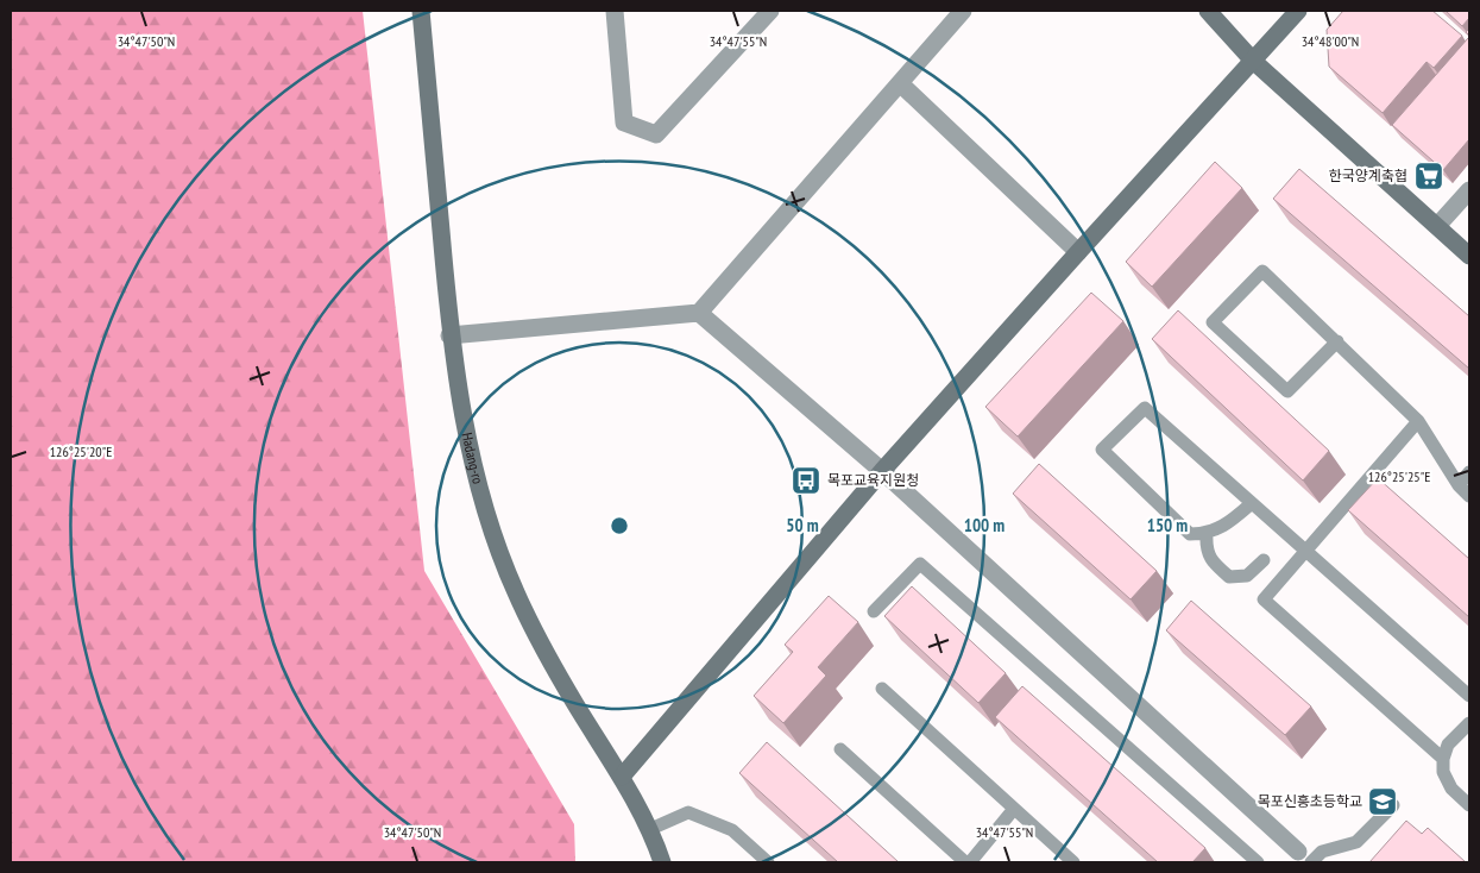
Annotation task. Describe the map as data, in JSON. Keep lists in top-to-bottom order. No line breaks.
{"streets":{"street":["Hadang-ro"]},"places":{"supermarket":["한국양계축협"],"bus stop":["목포교육지원청"],"school or university":["목포신흥초등학교"]},"coordinates":["34°47'50\"N","34°47'55\"N","34°48'00\"N","126°25'20\"E","126°25'25\"E"],"rings":["50 m","100 m","150 m"]}
